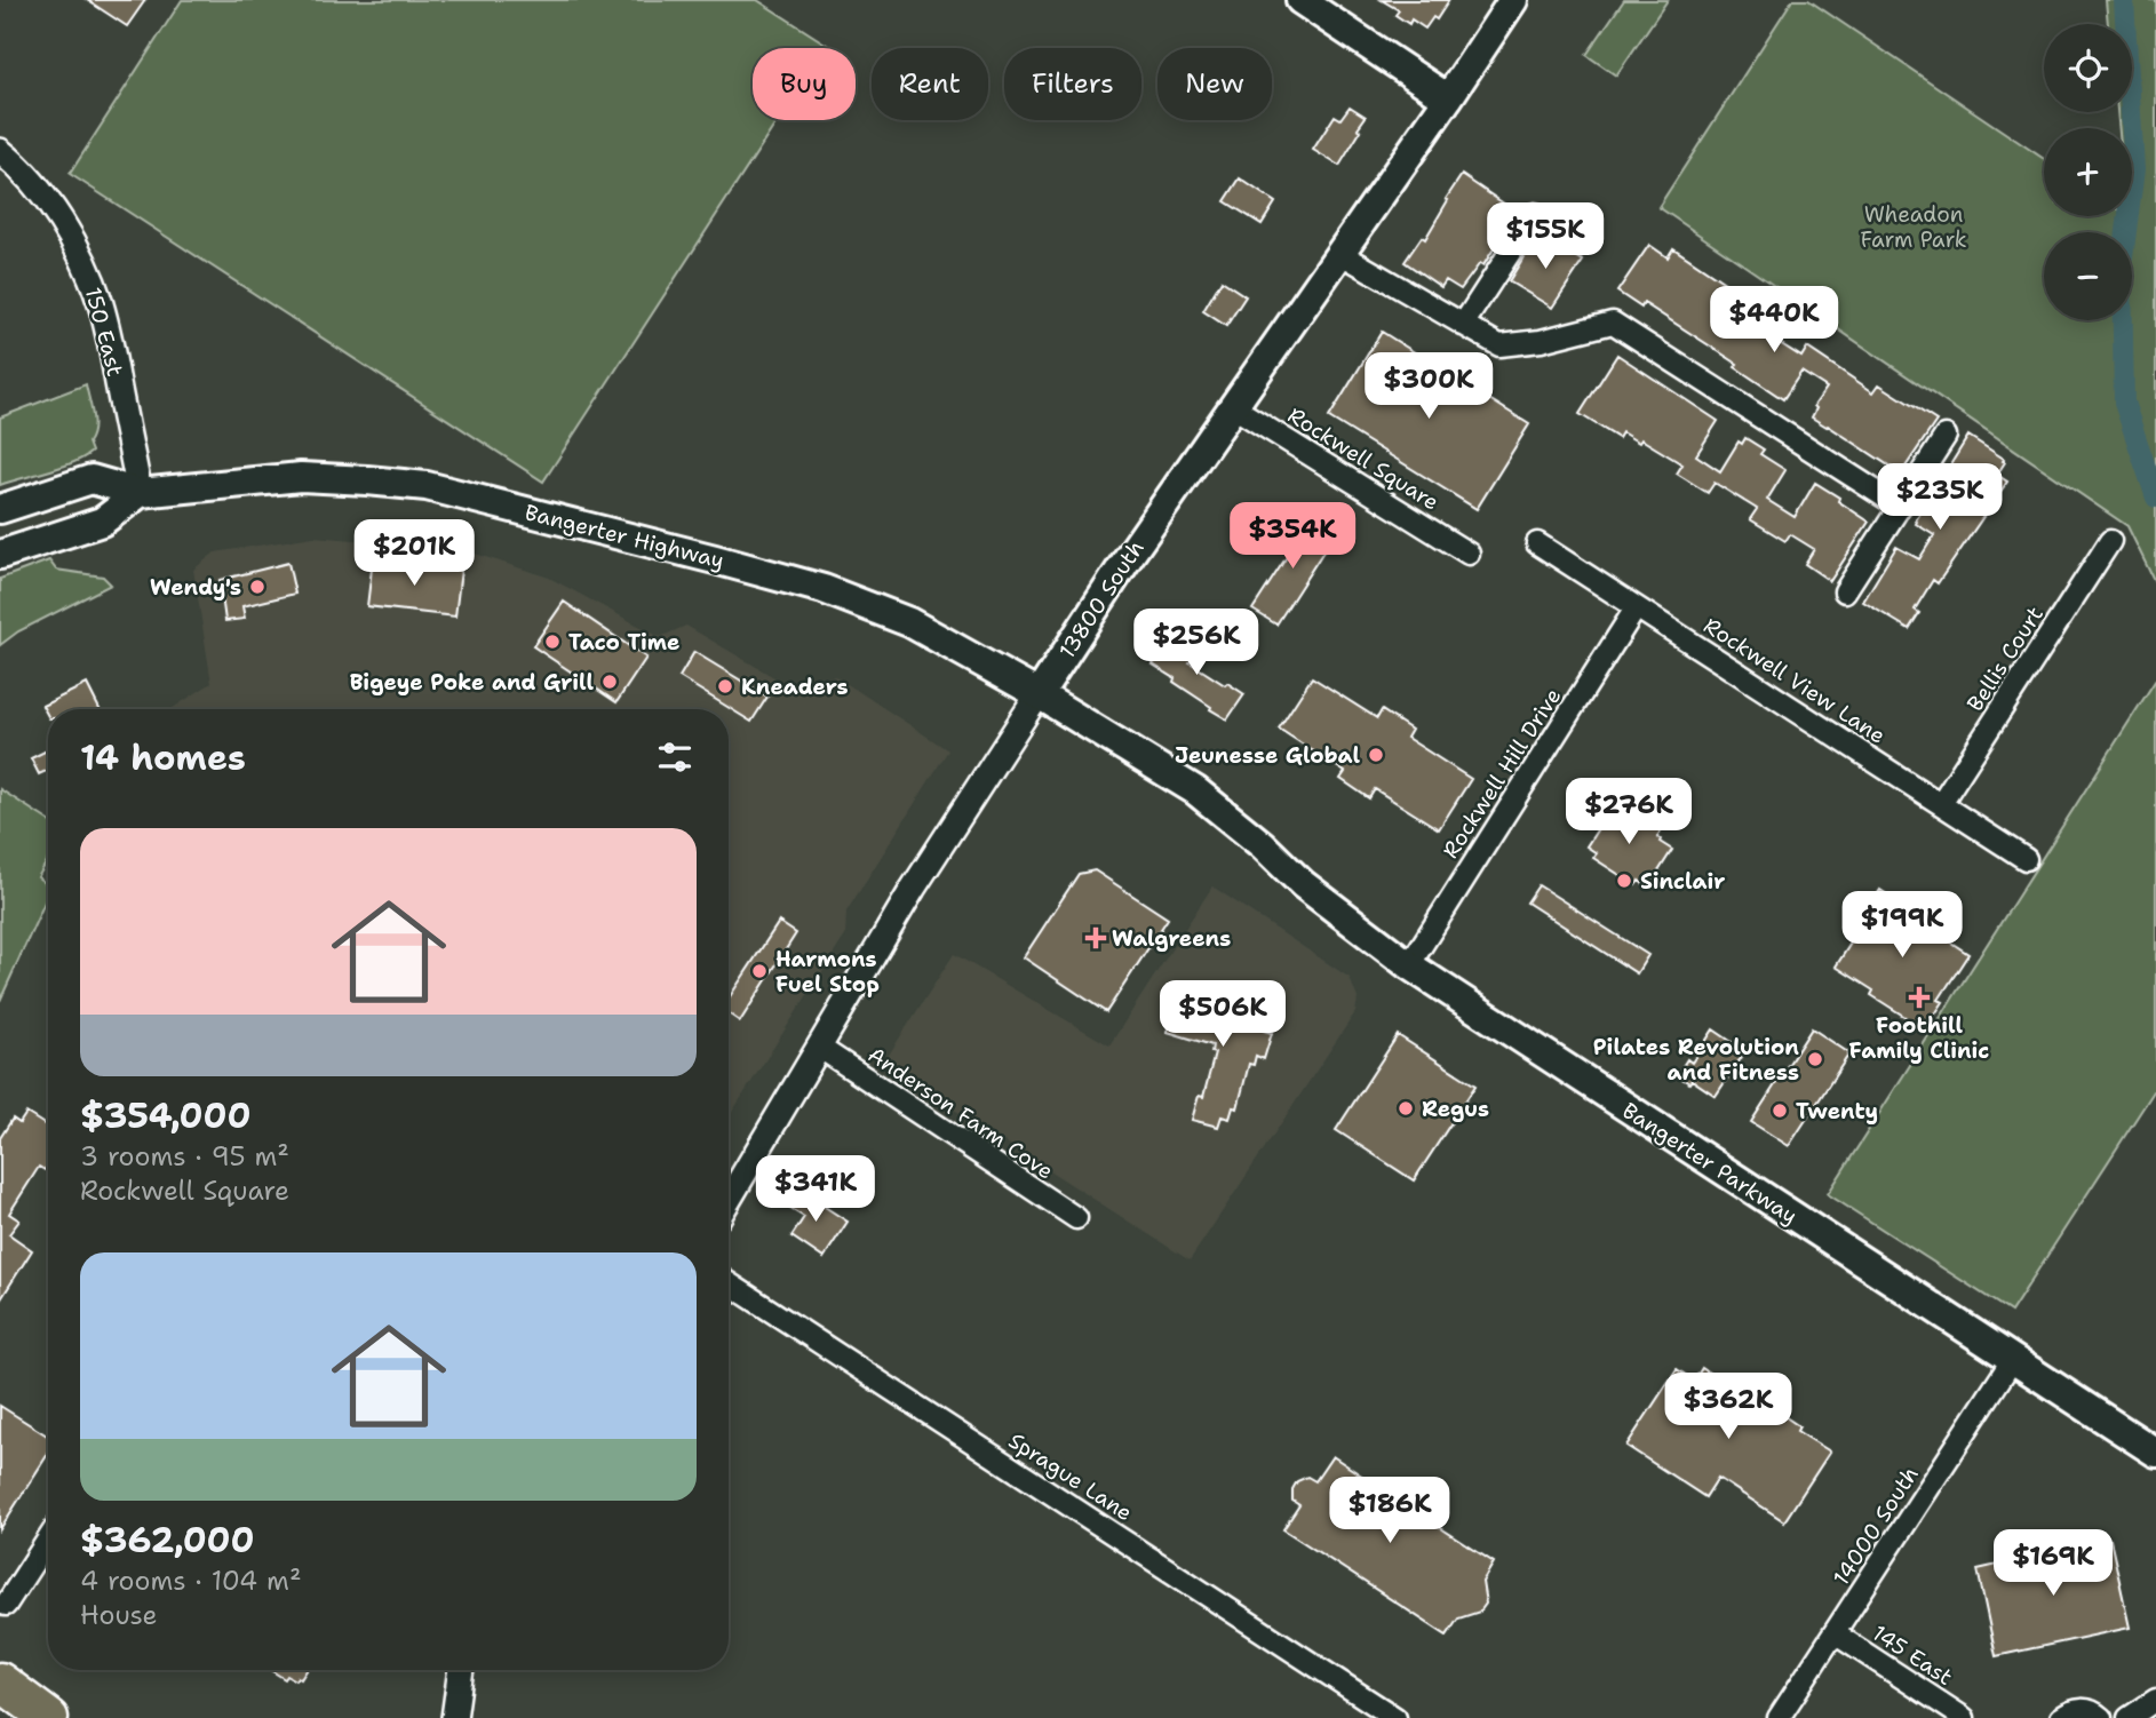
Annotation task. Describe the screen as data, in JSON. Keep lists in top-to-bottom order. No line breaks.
{"streets":{"main road":["Bangerter Highway","13800 South","Bangerter Parkway"],"street":["150 East","Rockwell Square","Bellis Court","Rockwell View Lane","Rockwell Hill Drive","Anderson Farm Cove","Sprague Lane","14000 South","145 East"]},"crossings":[["150 East","Bangerter Highway"],["Rockwell Square","13800 South"],["Bangerter Highway","13800 South"],["Bangerter Highway","Bangerter Parkway"],["13800 South","Anderson Farm Cove"],["13800 South","Bangerter Parkway"],["Bellis Court","Rockwell View Lane"],["Rockwell View Lane","Rockwell Hill Drive"],["Rockwell Hill Drive","Bangerter Parkway"],["Bangerter Parkway","14000 South"],["14000 South","145 East"]],"parks":["Wheadon Farm Park"],"places":{"other":["Wendy's","Taco Time","Bigeye Poke and Grill","Kneaders","Jeunesse Global","Sinclair","Harmons Fuel Stop","Pilates Revolution and Fitness","Regus","Twenty"],"health":["Walgreens","Foothill Family Clinic"]},"page":{"map_buttons":["+","−"],"chip":["Buy","Rent","Filters","New"],"price":["$155K","$440K","$300K","$235K","$354K","$201K","$256K","$276K","$199K","$506K","$341K","$362K","$186K","$169K"],"heading":"14 homes","list":[{"name":"$354,000","note":"3 rooms · 95 m² · Rockwell Square"},{"name":"$362,000","note":"4 rooms · 104 m² · House"}]}}
